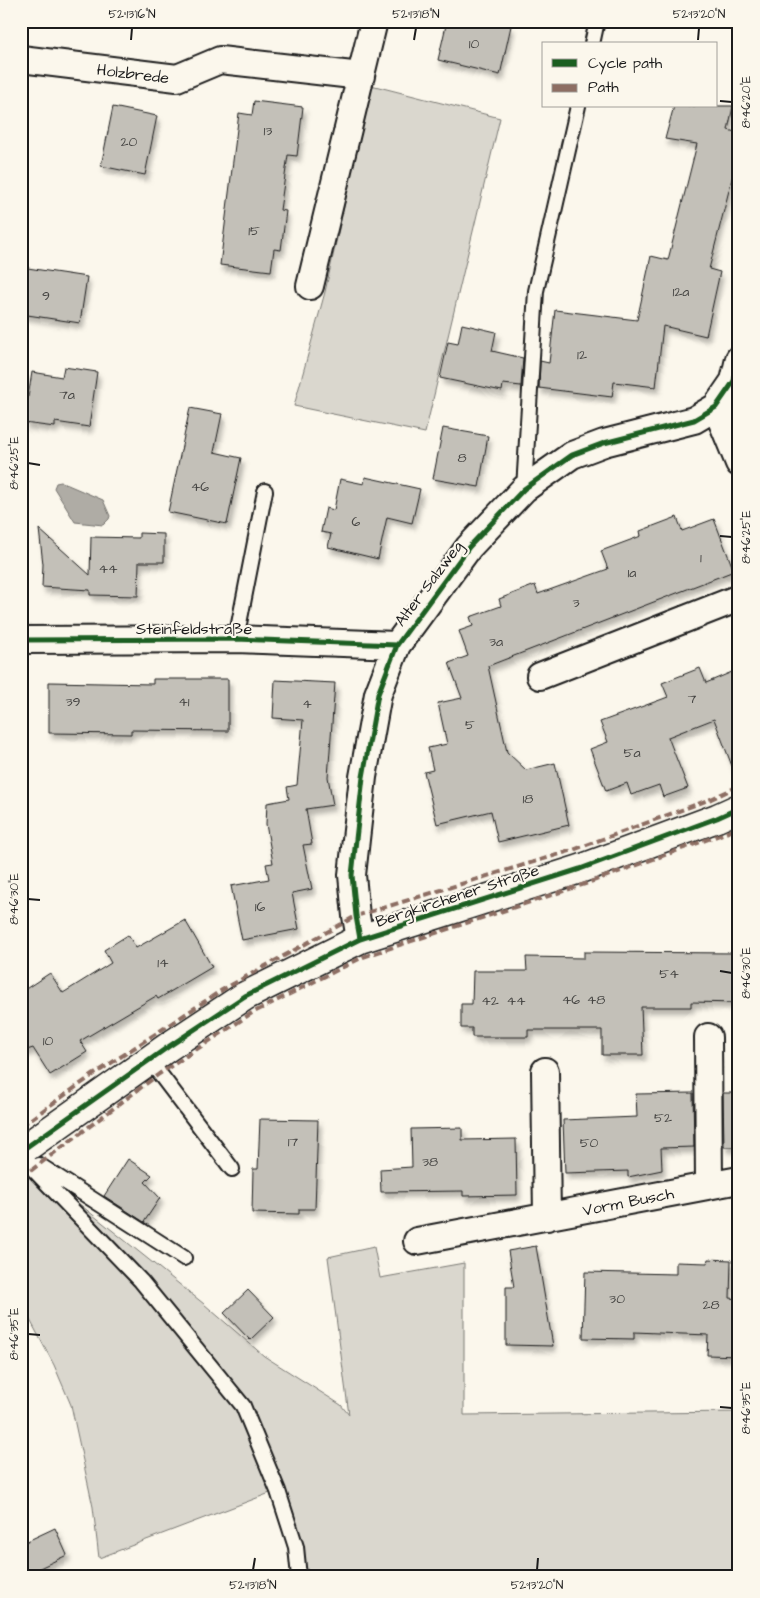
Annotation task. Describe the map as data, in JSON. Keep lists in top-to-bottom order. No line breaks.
{"streets":{"street":["Holzbrede","Alter Salzweg","Steinfeldstraße","Bergkirchener Straße","Vorm Busch"]},"crossings":[["Alter Salzweg","Steinfeldstraße"],["Alter Salzweg","Bergkirchener Straße"]],"house_numbers":["10","13","20","15","12a","9","12","7a","8","46","6","1","44","1a","3","3a","7","39","41","4","5","5a","18","16","14","54","46","48","42","44","10","52","17","50","38","30","28"],"legend":["Cycle path","Path"],"coordinates":["52°13'16\"N","52°13'18\"N","52°13'20\"N","8°46'20\"E","8°46'25\"E","8°46'30\"E","8°46'35\"E"]}
